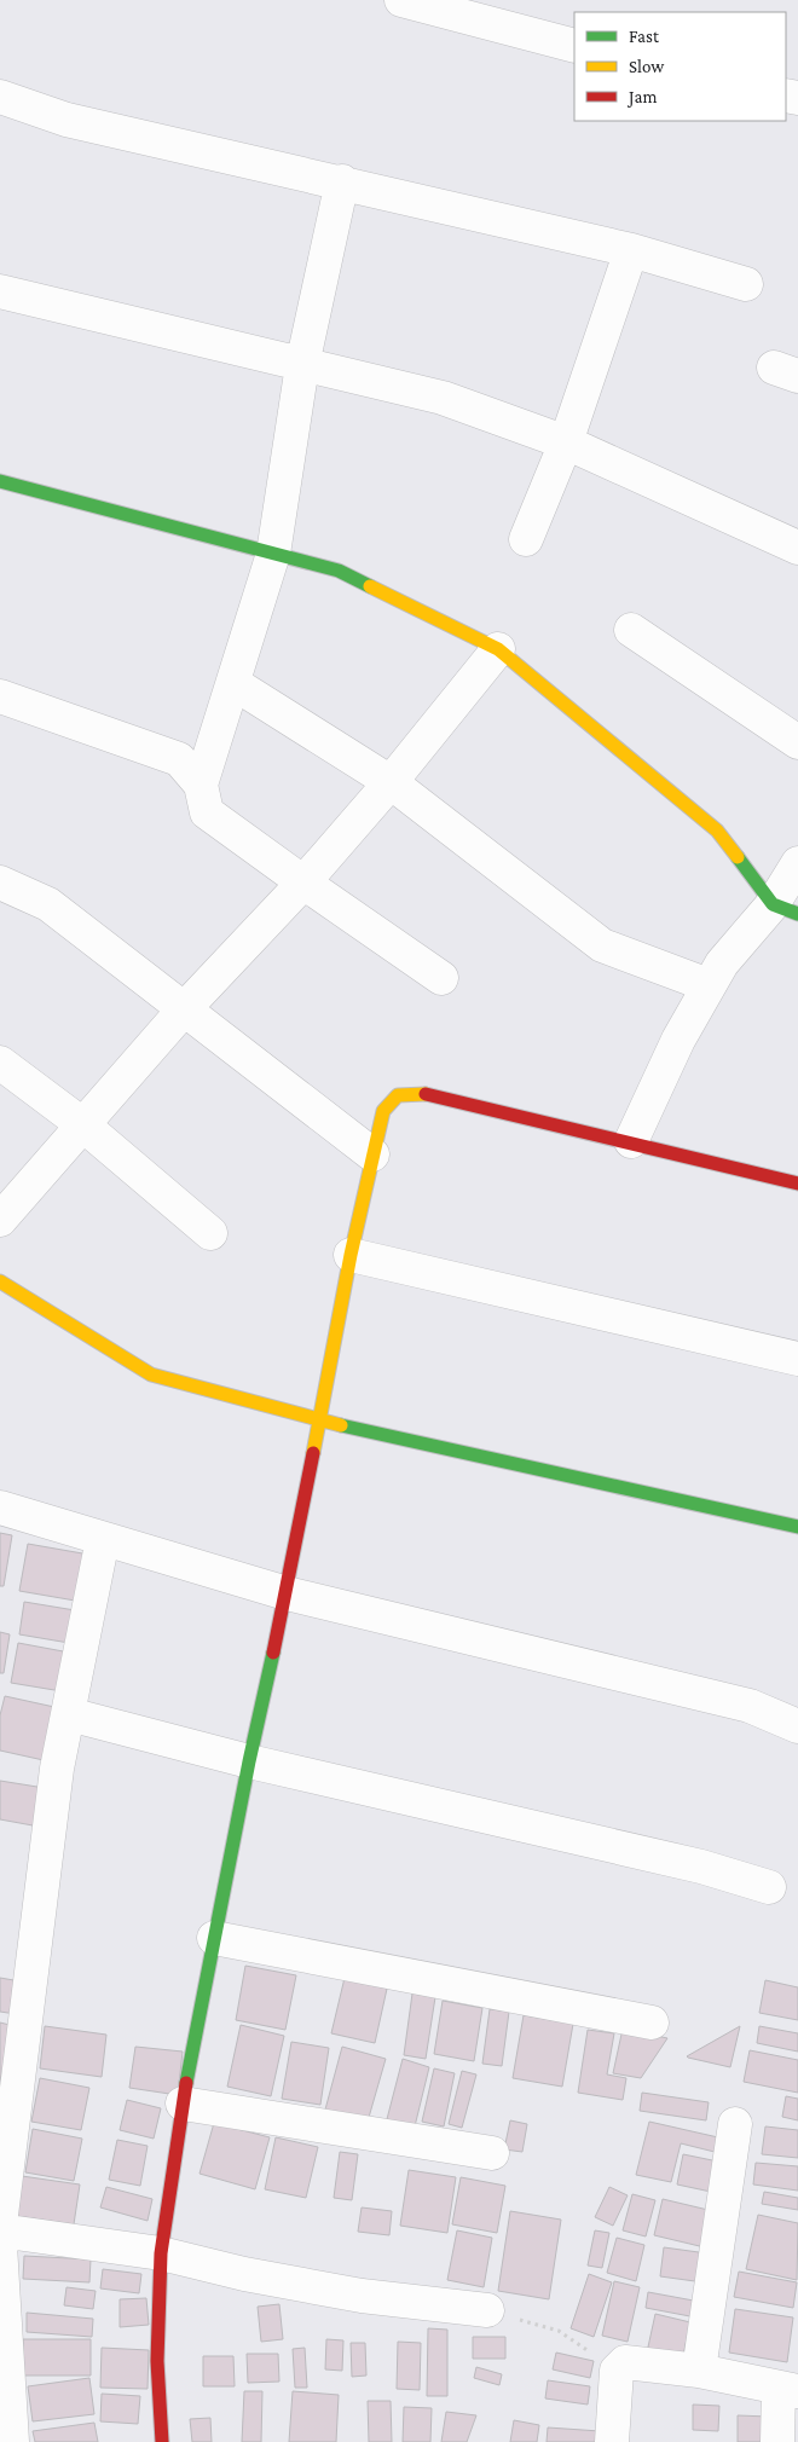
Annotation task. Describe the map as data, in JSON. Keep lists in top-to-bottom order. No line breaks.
{"legend":["Fast","Slow","Jam"]}
